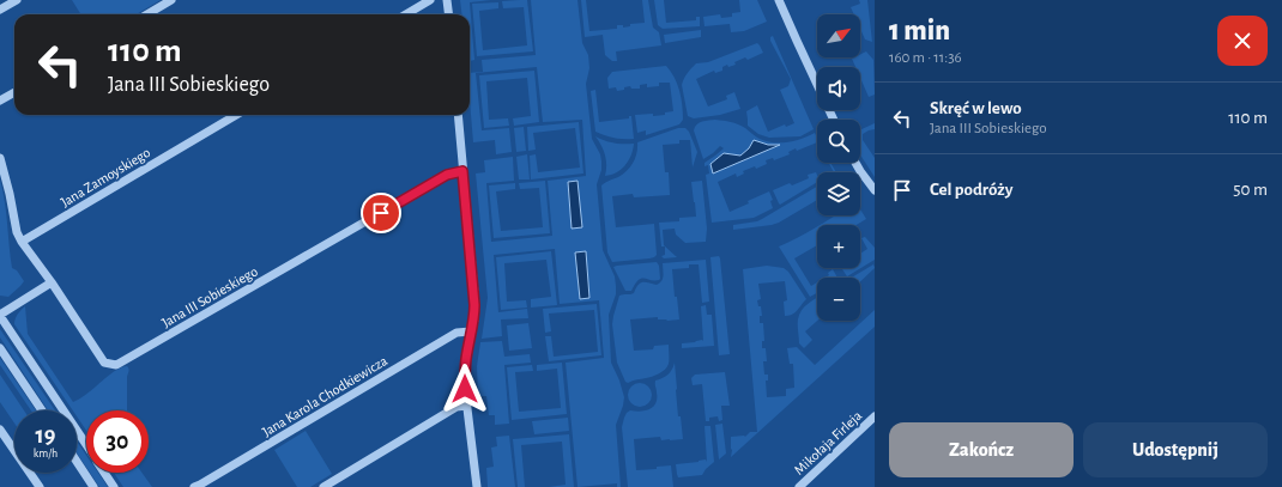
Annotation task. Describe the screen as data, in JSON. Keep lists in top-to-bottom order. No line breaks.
{"streets":{"street":["Jana Zamoyskiego","Jana III Sobieskiego","Jana Karola Chodkiewicza","Mikołaja Firleja"]},"north":"top right","page":{"heading":["1 min","160 m · 11:36"],"map_buttons":["+","−"],"turn":["110 m","Jana III Sobieskiego"],"list":[{"name":"Skręć w lewo","note":"Jana III Sobieskiego","value":"110 m"},{"name":"Cel podróży","value":"50 m"}],"speed":"19 km/h","limit":"30","buttons":["Zakończ","Udostępnij"]}}
